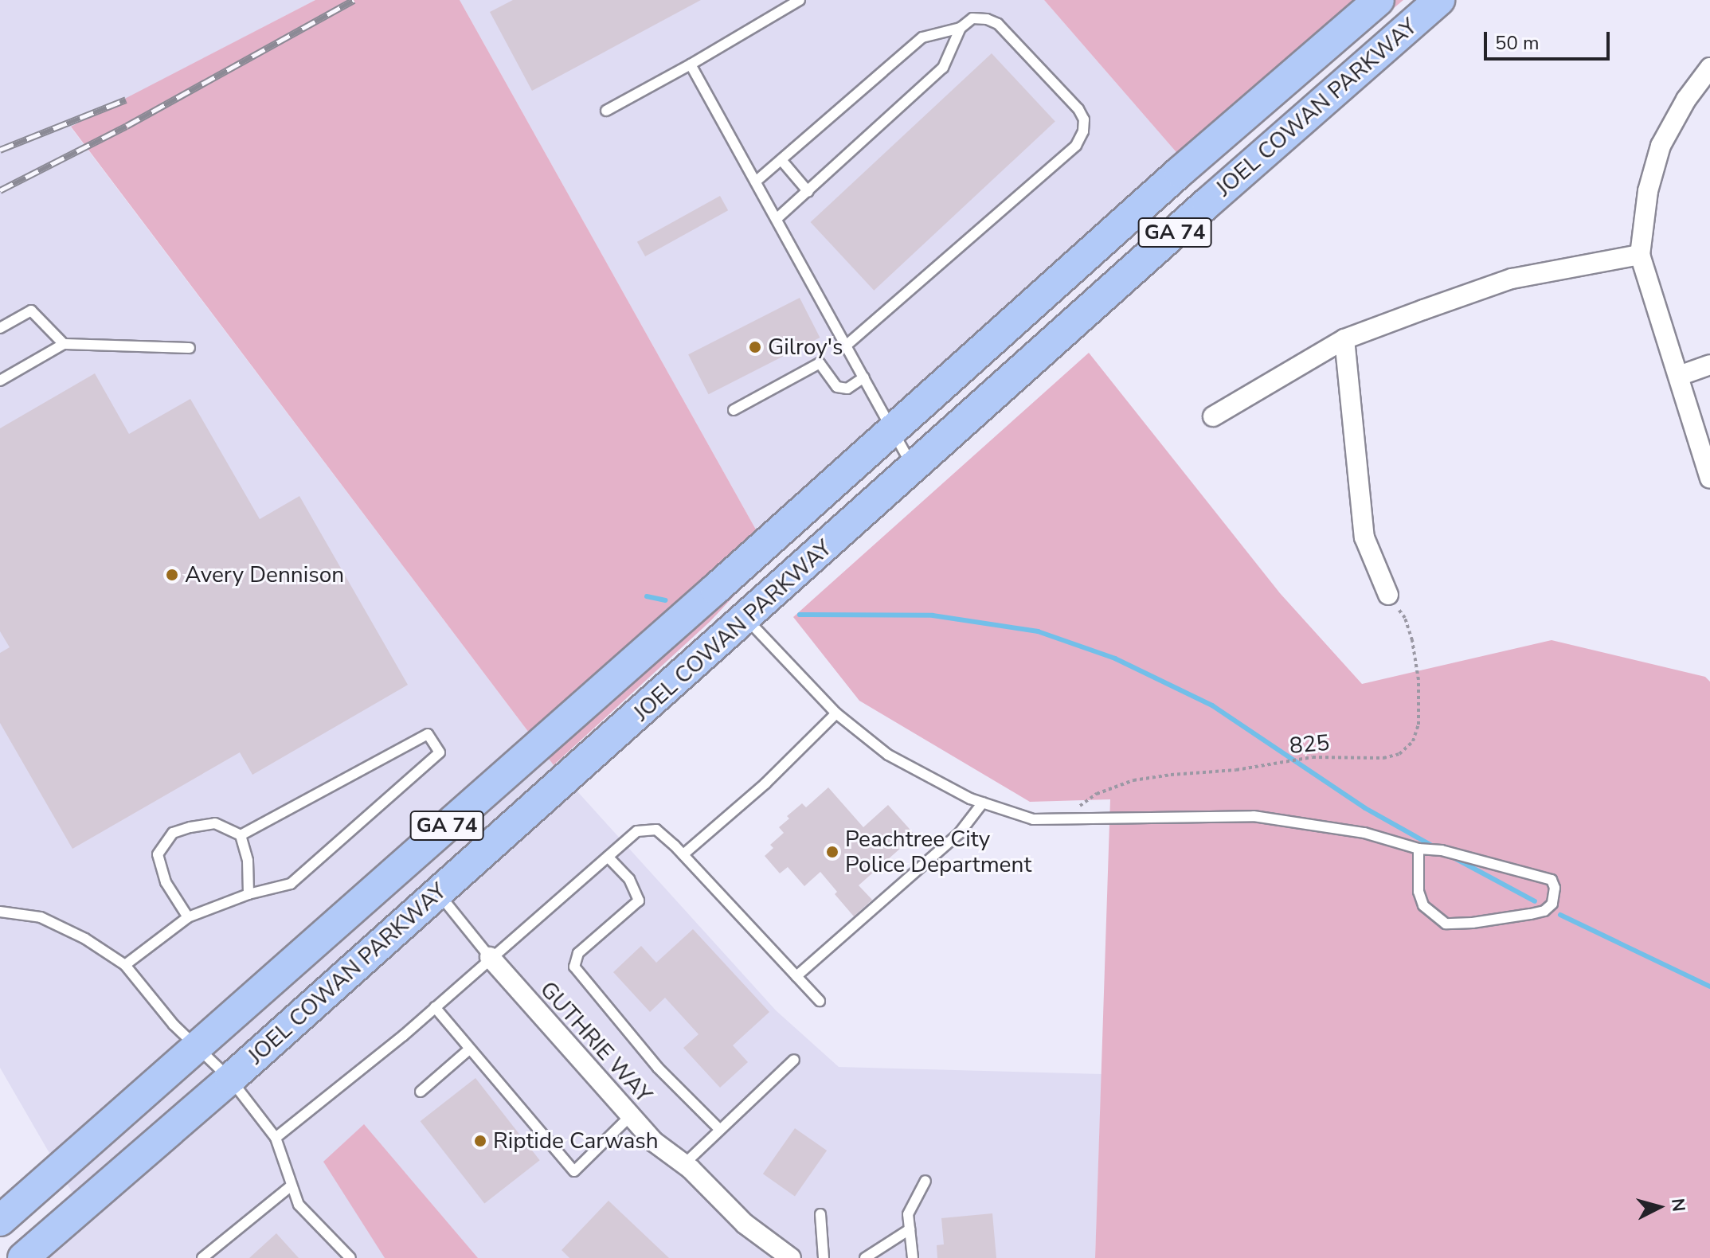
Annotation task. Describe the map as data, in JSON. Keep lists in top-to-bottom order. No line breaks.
{"streets":{"main road":["JOEL COWAN PARKWAY","GA 74"],"street":["GUTHRIE WAY"],"path":["825"]},"crossings":[["JOEL COWAN PARKWAY","GUTHRIE WAY"]],"places":["Gilroy's","Avery Dennison","Peachtree City Police Department","Riptide Carwash"],"scale_bar":"50 m","north":"right"}
